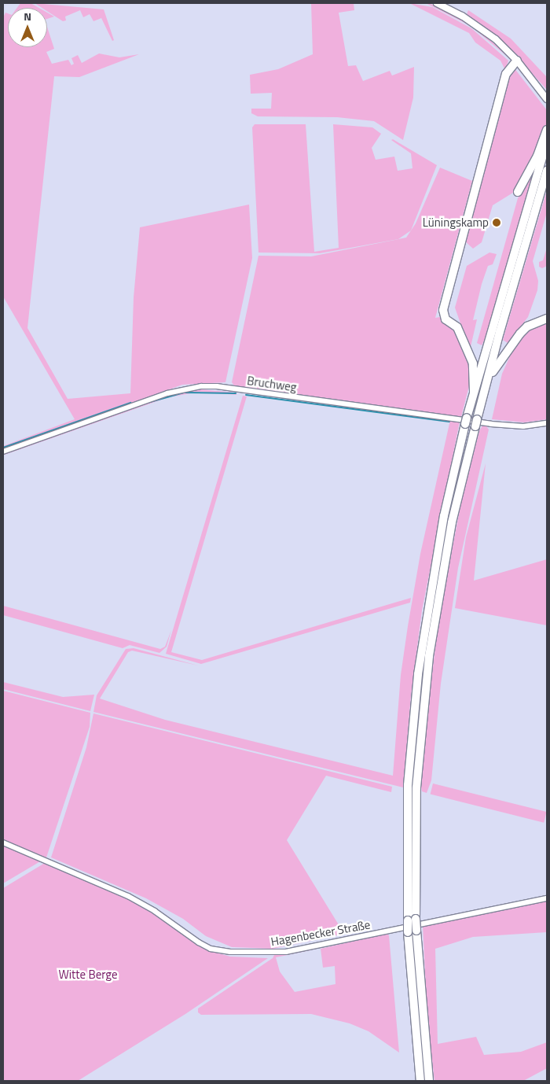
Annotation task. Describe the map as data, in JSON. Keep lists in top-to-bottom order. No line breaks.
{"streets":{"street":["Bruchweg","Hagenbecker Straße"]},"parks":["Witte Berge"],"places":["Lüningskamp"],"north":"top"}
